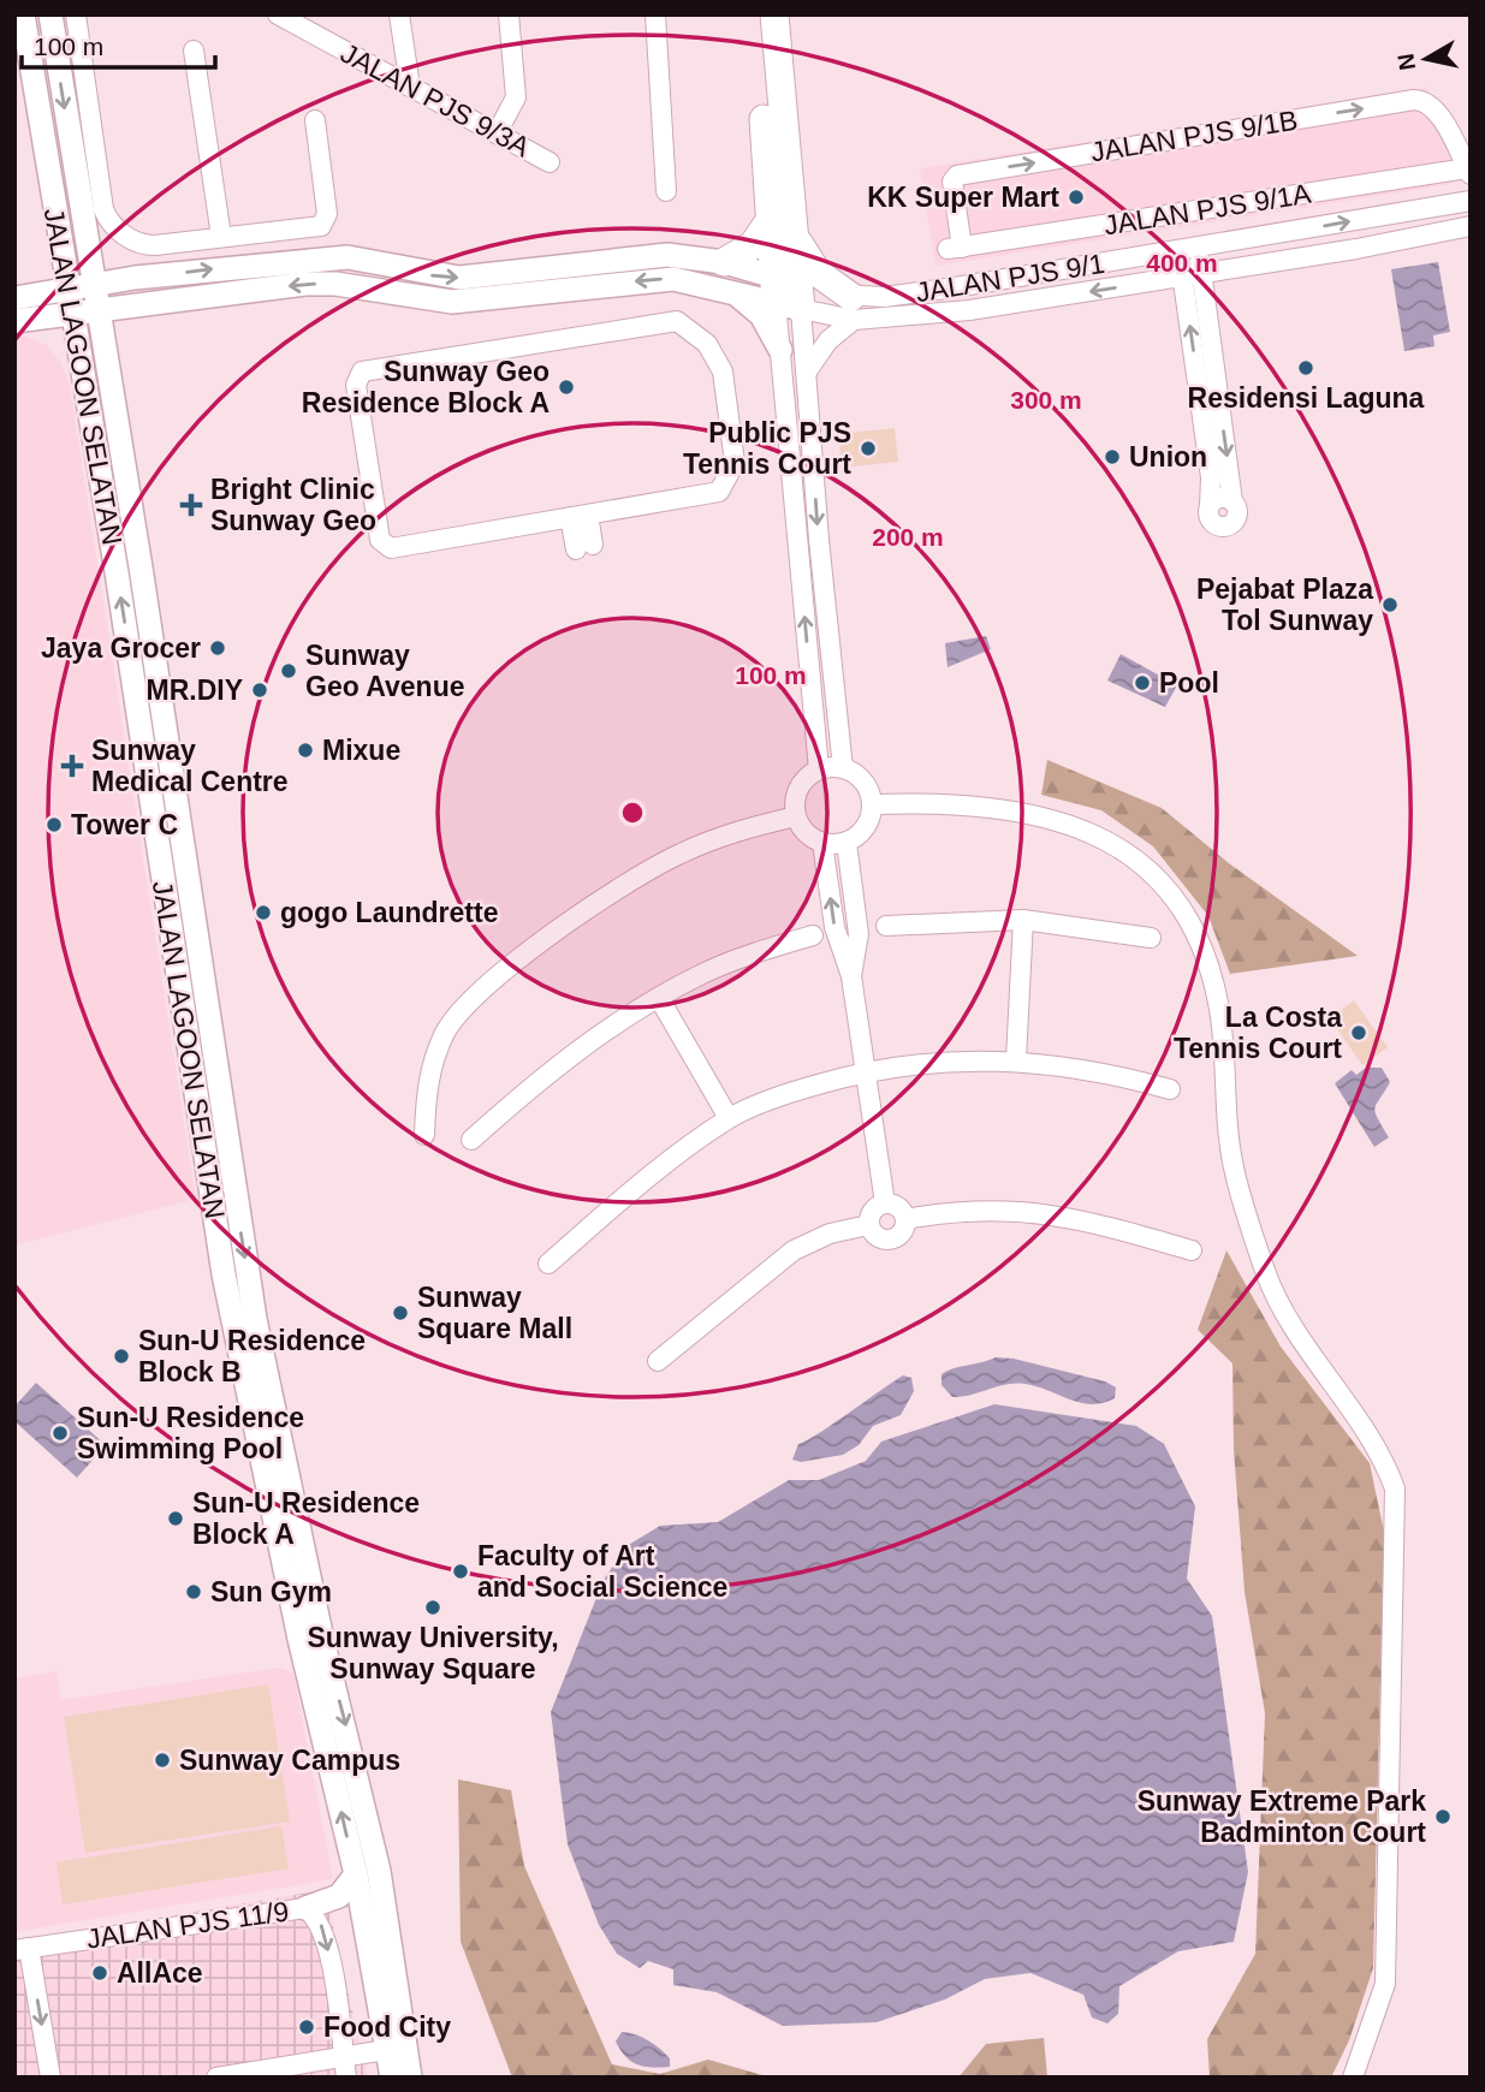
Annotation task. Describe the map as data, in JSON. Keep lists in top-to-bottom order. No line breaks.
{"streets":{"main road":["JALAN LAGOON SELATAN"],"street":["JALAN PJS 9/3A","JALAN PJS 9/1B","JALAN PJS 9/1A","JALAN PJS 9/1","JALAN PJS 11/9"]},"crossings":[["JALAN PJS 9/1B","JALAN PJS 9/1A"]],"one_way":["JALAN PJS 9/1B"],"places":{"other":["KK Super Mart","Residensi Laguna","Sunway Geo Residence Block A","Public PJS Tennis Court","Union","Pejabat Plaza Tol Sunway","Jaya Grocer","Sunway Geo Avenue","Pool","MR.DIY","Mixue","Tower C","gogo Laundrette","La Costa Tennis Court","Sunway Square Mall","Sun-U Residence Block B","Sun-U Residence Swimming Pool","Sun-U Residence Block A","Faculty of Art and Social Science","Sun Gym","Sunway University, Sunway Square","Sunway Campus","Sunway Extreme Park Badminton Court","AllAce","Food City"],"health":["Bright Clinic Sunway Geo","Sunway Medical Centre"]},"scale_bar":"100 m","north":"left","rings":["400 m","300 m","200 m","100 m"]}
